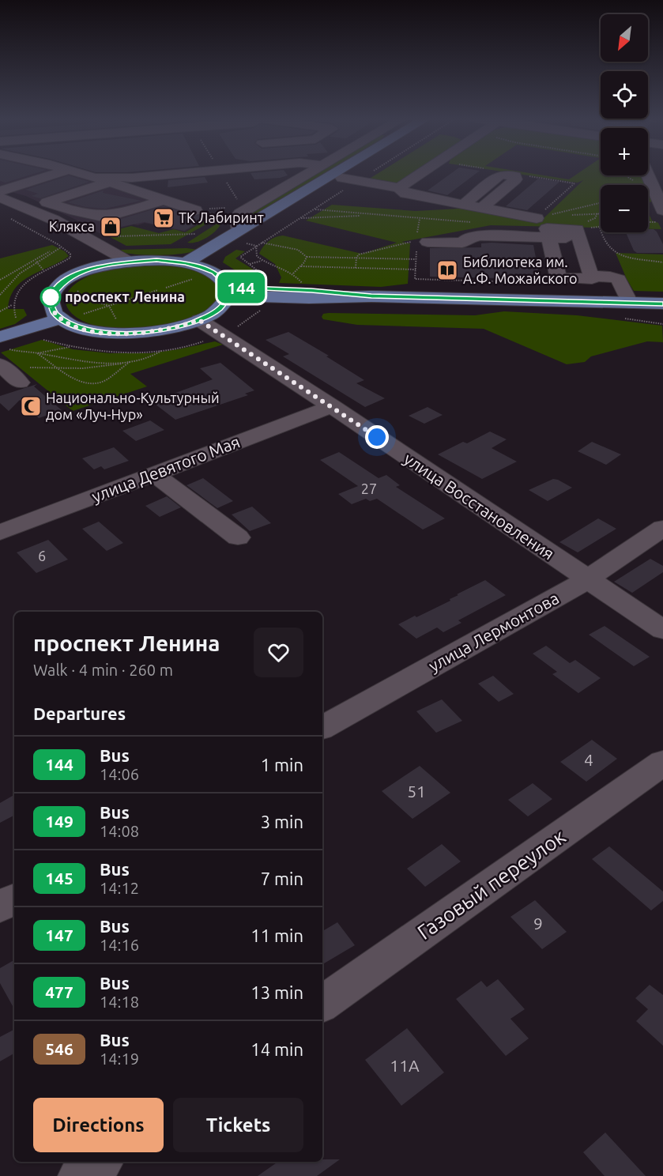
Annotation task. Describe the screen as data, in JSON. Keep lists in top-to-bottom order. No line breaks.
{"streets":{"street":["улица Девятого Мая","улица Восстановления","улица Лермонтова","Газовый переулок"]},"crossings":[["улица Девятого Мая","улица Восстановления"],["улица Восстановления","улица Лермонтова"]],"places":{"supermarket":["ТК Лабиринт"],"shop":["Клякса"],"library":["Библиотека им. А.Ф. Можайского"],"other":["проспект Ленина"],"mosque":["Национально-Культурный дом «Луч-Нур»"]},"lines":["bus line 144"],"house_numbers":["27","6","4","51","9","11А"],"north":"bottom left","page":{"on_map":"144","map_buttons":["+","−"],"heading":[["проспект Ленина","Walk · 4 min · 260 m"],"Departures"],"list":[{"mark":"144","name":"Bus","note":"14:06","value":"1 min"},{"mark":"149","name":"Bus","note":"14:08","value":"3 min"},{"mark":"145","name":"Bus","note":"14:12","value":"7 min"},{"mark":"147","name":"Bus","note":"14:16","value":"11 min"},{"mark":"477","name":"Bus","note":"14:18","value":"13 min"},{"mark":"546","name":"Bus","note":"14:19","value":"14 min"}],"buttons":["Directions","Tickets"]}}
